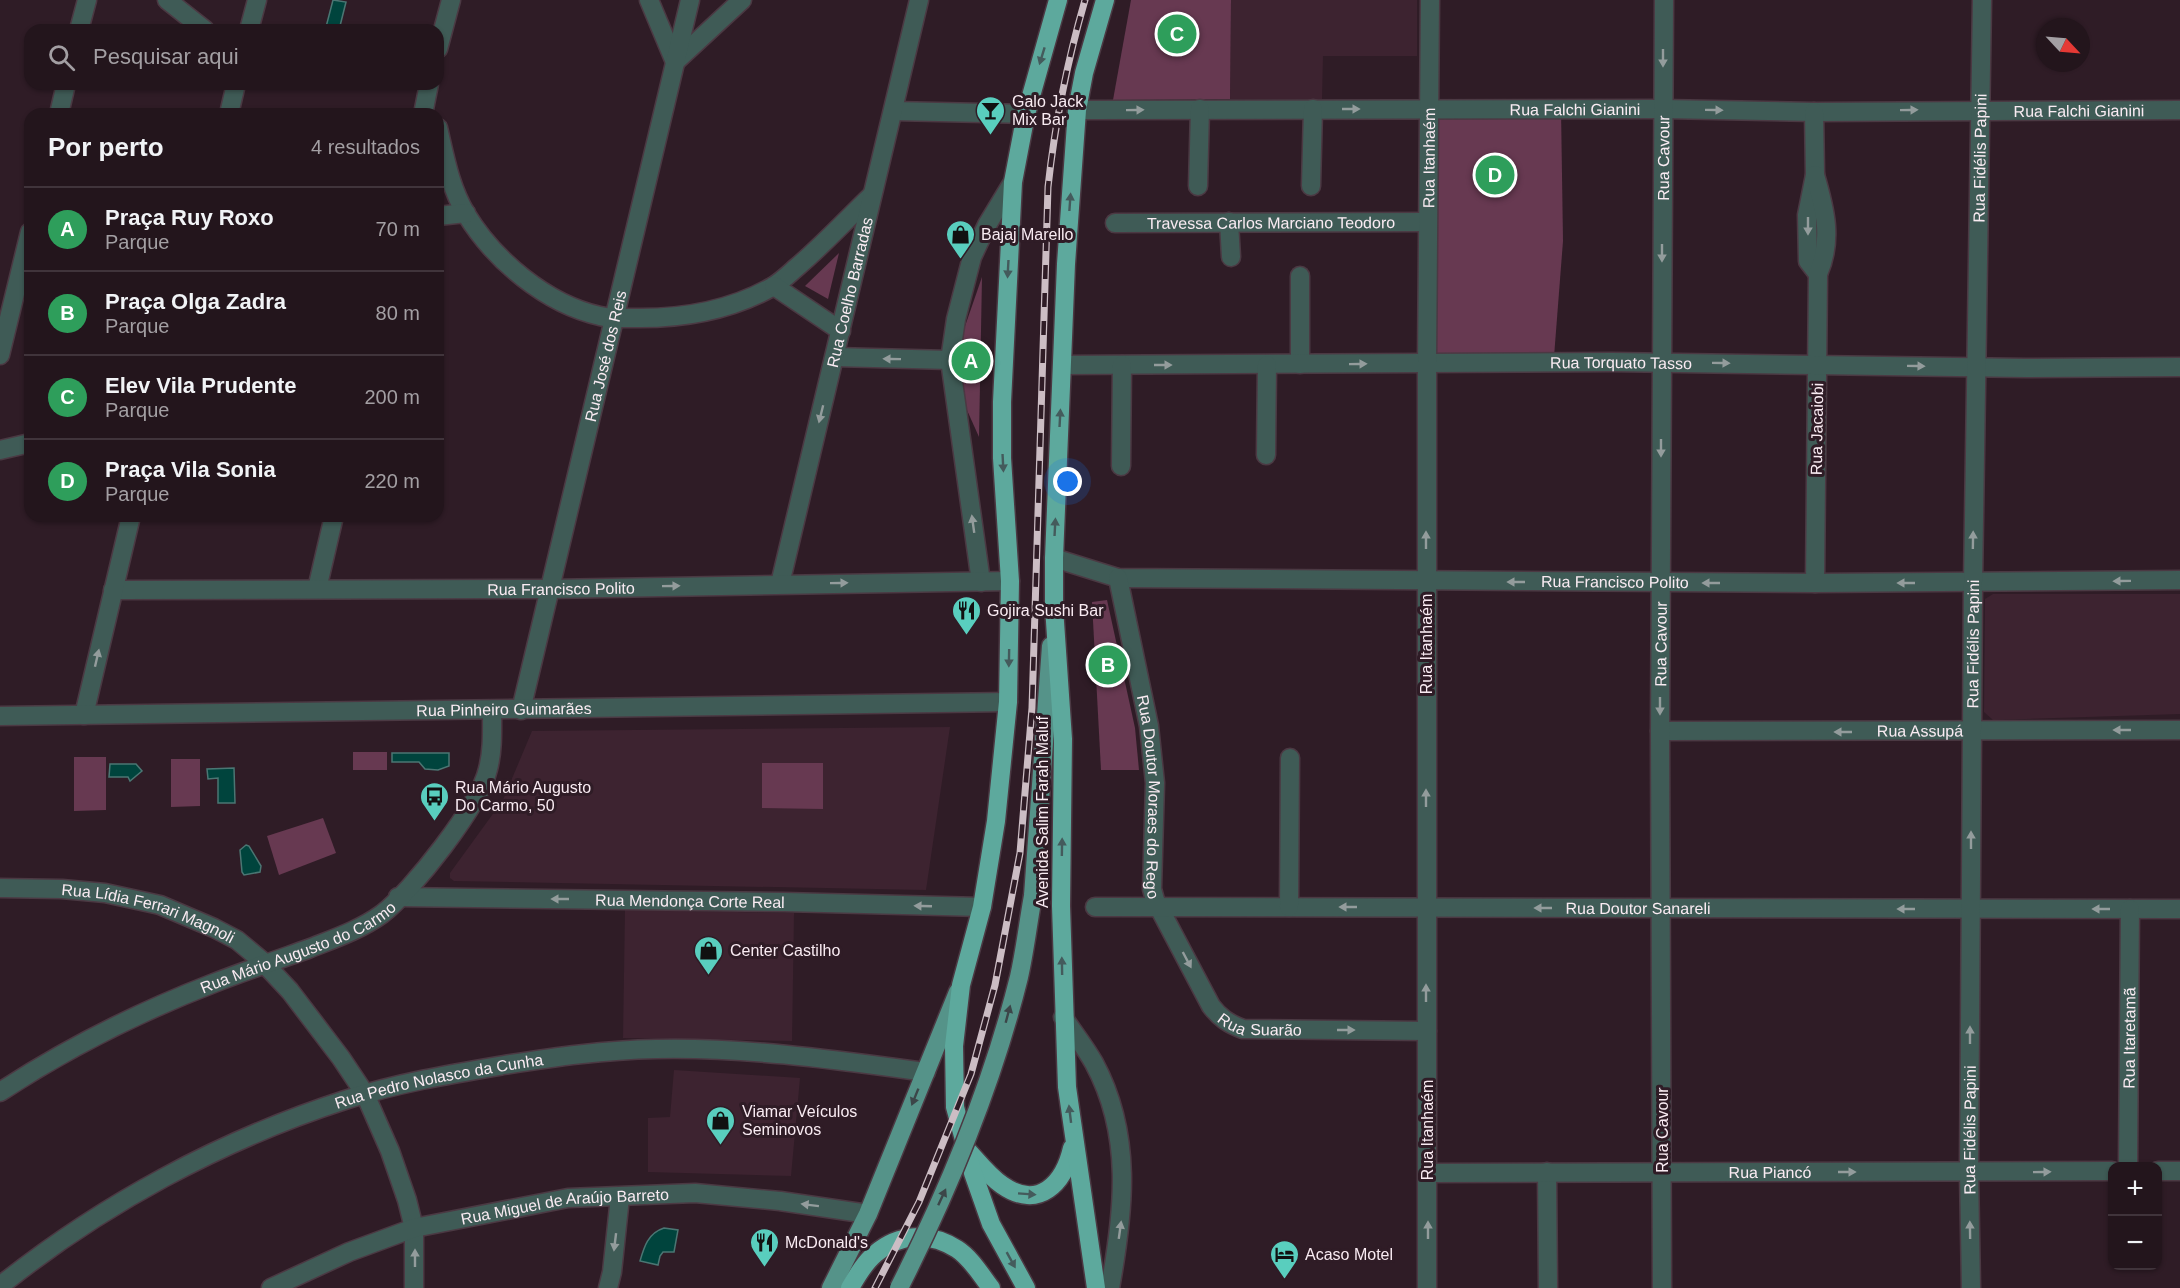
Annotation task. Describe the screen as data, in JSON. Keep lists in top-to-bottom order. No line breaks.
{"streets":{"highway":["Avenida Salim Farah Maluf"],"street":["Rua Falchi Gianini","Rua Itanhaém","Rua Cavour","Rua Fidélis Papini","Travessa Carlos Marciano Teodoro","Rua Coelho Barradas","Rua José dos Reis","Rua Torquato Tasso","Rua Jacaiobi","Rua Francisco Polito","Rua Pinheiro Guimarães","Rua Assupá","Rua Doutor Moraes do Rego","Rua Mendonça Corte Real","Rua Doutor Sanareli","Rua Lídia Ferrari Magnoli","Rua Mário Augusto do Carmo","Rua Suarão","Rua Itaretamã","Rua Pedro Nolasco da Cunha","Rua Piancó","Rua Miguel de Araújo Barreto"]},"crossings":[["Rua Falchi Gianini","Rua Itanhaém"],["Rua Falchi Gianini","Rua Cavour"],["Rua Falchi Gianini","Rua Fidélis Papini"],["Rua Falchi Gianini","Rua Jacaiobi"],["Rua Falchi Gianini","Avenida Salim Farah Maluf"],["Rua Itanhaém","Travessa Carlos Marciano Teodoro"],["Rua Itanhaém","Rua Torquato Tasso"],["Rua Itanhaém","Rua Francisco Polito"],["Rua Itanhaém","Rua Doutor Sanareli"],["Rua Itanhaém","Rua Suarão"],["Rua Itanhaém","Rua Piancó"],["Rua Cavour","Rua Torquato Tasso"],["Rua Cavour","Rua Francisco Polito"],["Rua Cavour","Rua Assupá"],["Rua Cavour","Rua Doutor Sanareli"],["Rua Cavour","Rua Piancó"],["Rua Fidélis Papini","Rua Torquato Tasso"],["Rua Fidélis Papini","Rua Francisco Polito"],["Rua Fidélis Papini","Rua Assupá"],["Rua Fidélis Papini","Rua Doutor Sanareli"],["Rua Fidélis Papini","Rua Piancó"],["Rua Coelho Barradas","Rua Francisco Polito"],["Rua José dos Reis","Rua Francisco Polito"],["Rua José dos Reis","Rua Pinheiro Guimarães"],["Rua Torquato Tasso","Rua Jacaiobi"],["Rua Torquato Tasso","Avenida Salim Farah Maluf"],["Rua Jacaiobi","Rua Francisco Polito"],["Rua Francisco Polito","Rua Doutor Moraes do Rego"],["Rua Francisco Polito","Avenida Salim Farah Maluf"],["Rua Pinheiro Guimarães","Rua Mário Augusto do Carmo"],["Rua Doutor Moraes do Rego","Rua Doutor Sanareli"],["Rua Doutor Moraes do Rego","Rua Suarão"],["Rua Mendonça Corte Real","Rua Mário Augusto do Carmo"],["Rua Doutor Sanareli","Rua Suarão"],["Rua Doutor Sanareli","Rua Itaretamã"],["Rua Lídia Ferrari Magnoli","Rua Mário Augusto do Carmo"],["Rua Lídia Ferrari Magnoli","Rua Pedro Nolasco da Cunha"],["Rua Lídia Ferrari Magnoli","Rua Miguel de Araújo Barreto"]],"one_way":["Rua Falchi Gianini","Rua Cavour","Rua Fidélis Papini","Rua Torquato Tasso","Rua Assupá","Rua Mendonça Corte Real","Rua Doutor Sanareli","Rua Suarão","Rua Piancó","Rua Miguel de Araújo Barreto"],"places":{"bar":["Galo Jack Mix Bar"],"shop":["Bajaj Marello","Center Castilho","Viamar Veículos Seminovos"],"restaurant":["Gojira Sushi Bar","McDonald's"],"bus stop":["Rua Mário Augusto Do Carmo, 50"],"hotel":["Acaso Motel"]},"north":"bottom right","page":{"pins":["C","D","A","B"],"search":"Pesquisar aqui","heading":["Por perto","4 resultados"],"list":[{"mark":"A","name":"Praça Ruy Roxo","note":"Parque","value":"70 m"},{"mark":"B","name":"Praça Olga Zadra","note":"Parque","value":"80 m"},{"mark":"C","name":"Elev Vila Prudente","note":"Parque","value":"200 m"},{"mark":"D","name":"Praça Vila Sonia","note":"Parque","value":"220 m"}],"map_buttons":["+","−"]}}
